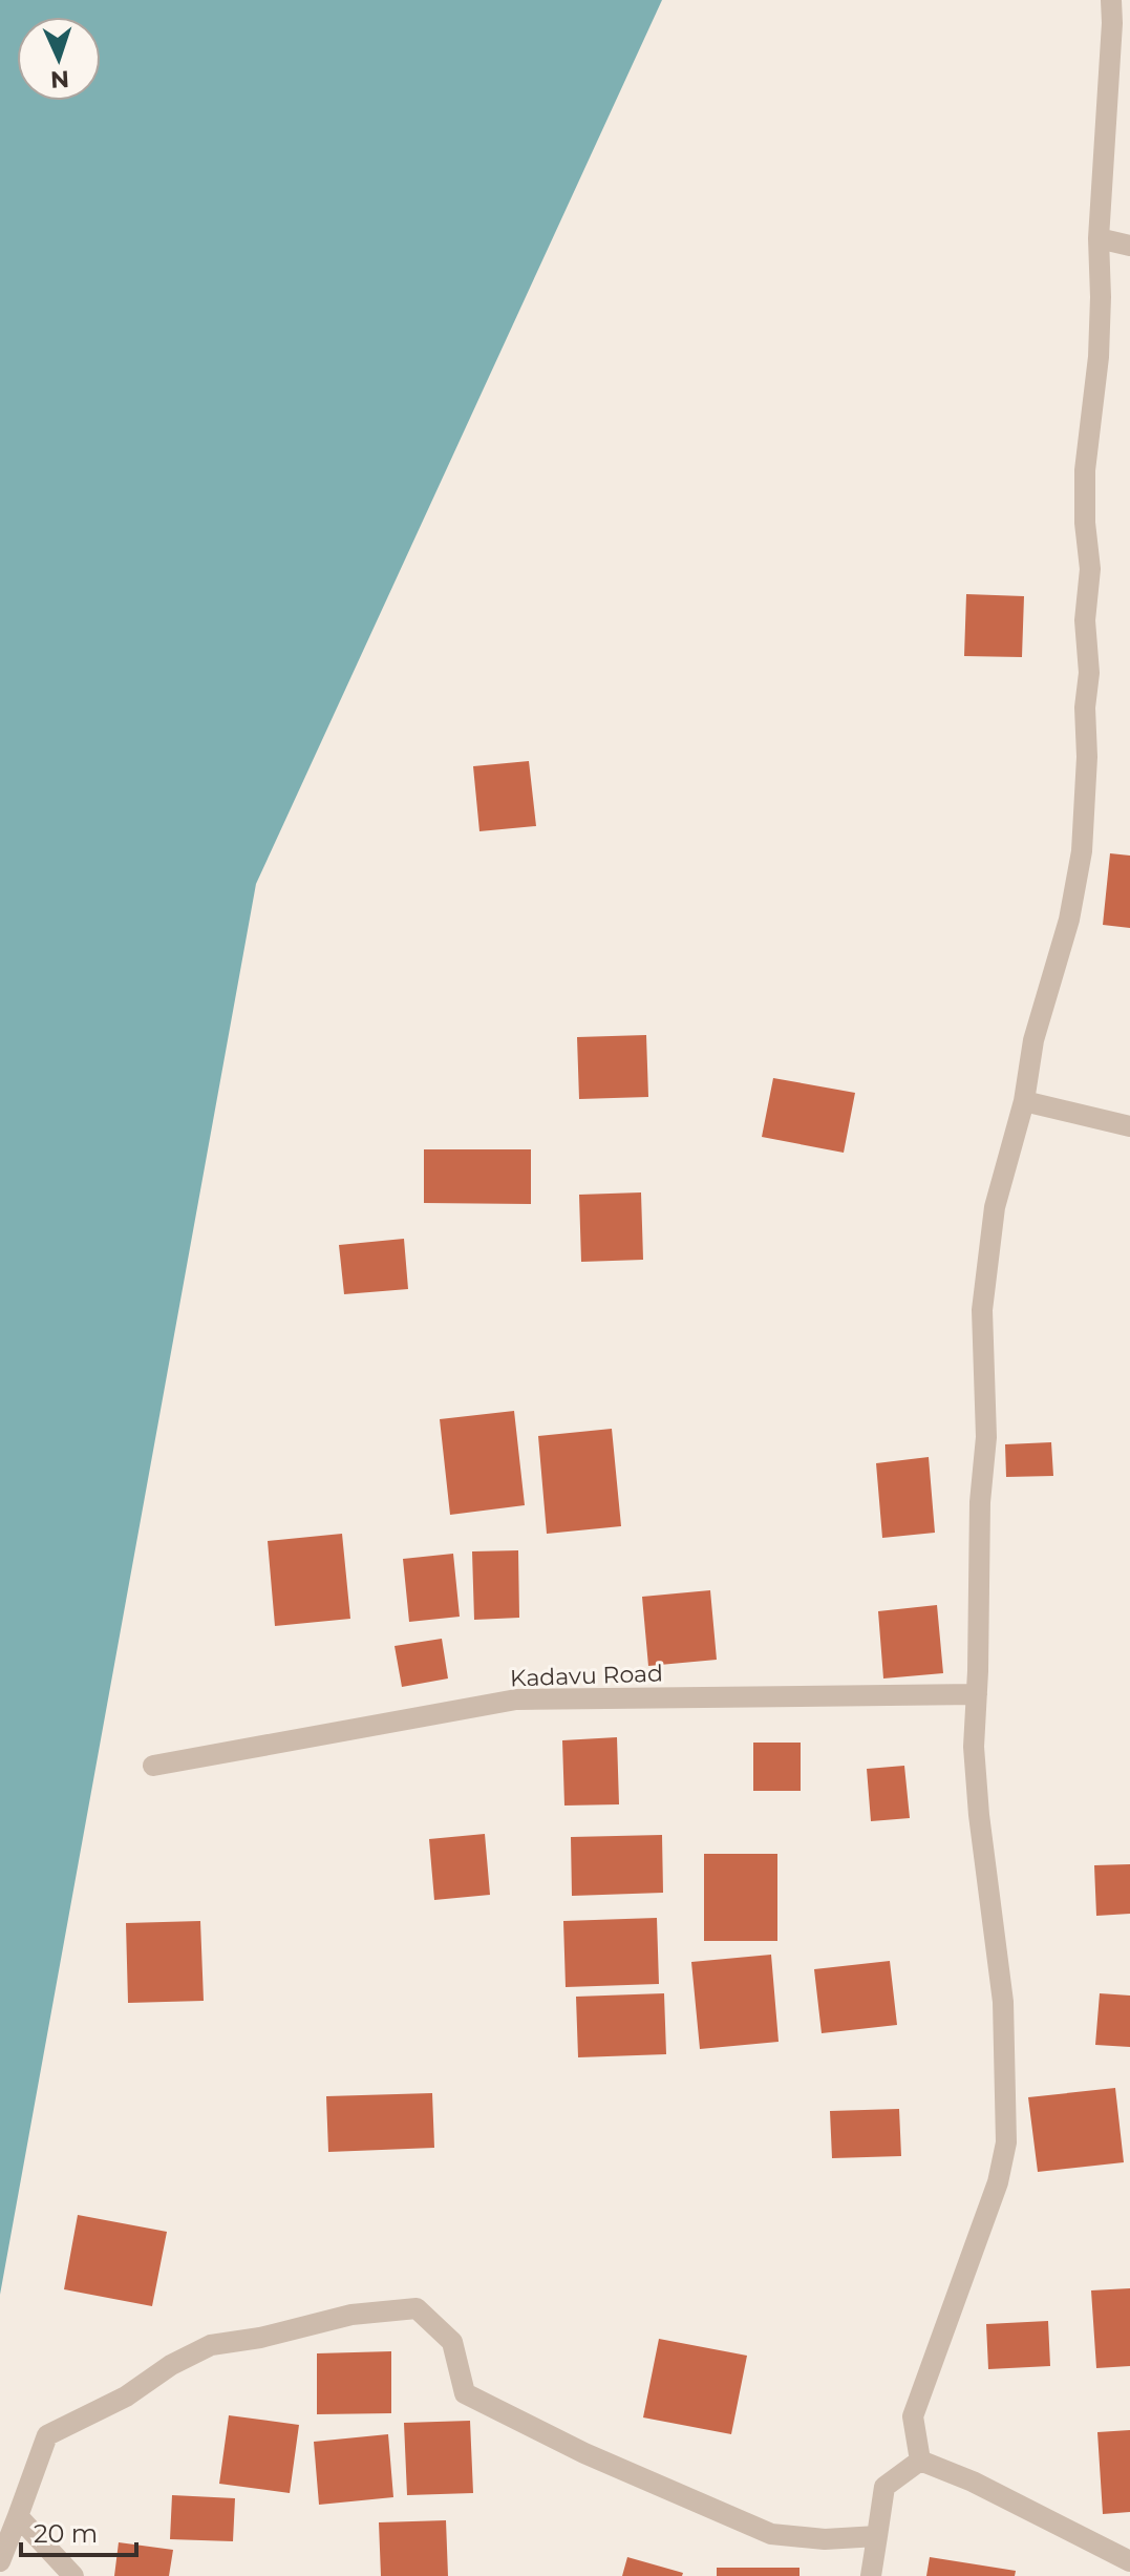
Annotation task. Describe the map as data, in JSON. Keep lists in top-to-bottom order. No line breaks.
{"streets":{"street":["Kadavu Road"]},"scale_bar":"20 m","north":"bottom"}
